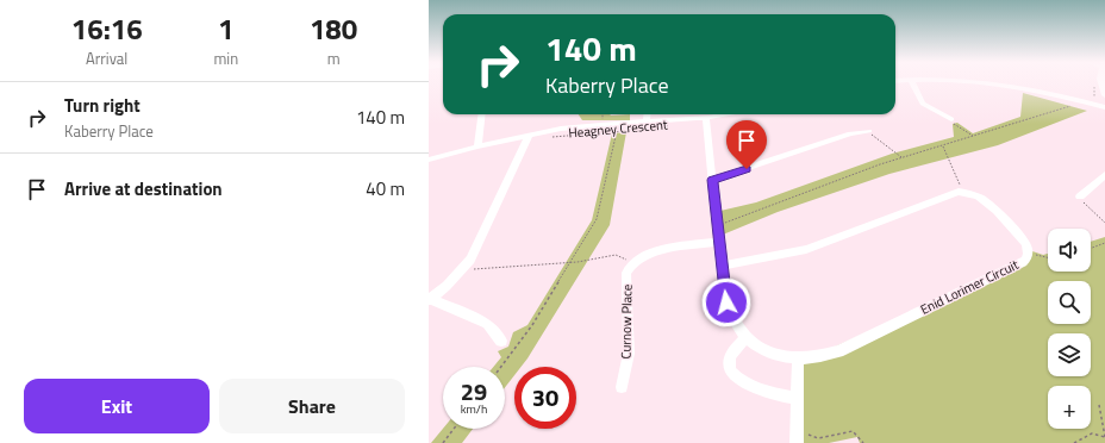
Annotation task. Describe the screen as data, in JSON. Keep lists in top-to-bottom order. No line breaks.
{"streets":{"street":["Heagney Crescent","Enid Lorimer Circuit","Curnow Place"]},"crossings":[["Heagney Crescent","Enid Lorimer Circuit"]],"page":{"eta":["16:16","Arrival","1","min","180","m"],"turn":["140 m","Kaberry Place"],"list":[{"name":"Turn right","note":"Kaberry Place","value":"140 m"},{"name":"Arrive at destination","value":"40 m"}],"map_buttons":"+","speed":"29 km/h","limit":"30","buttons":["Exit","Share"]}}
